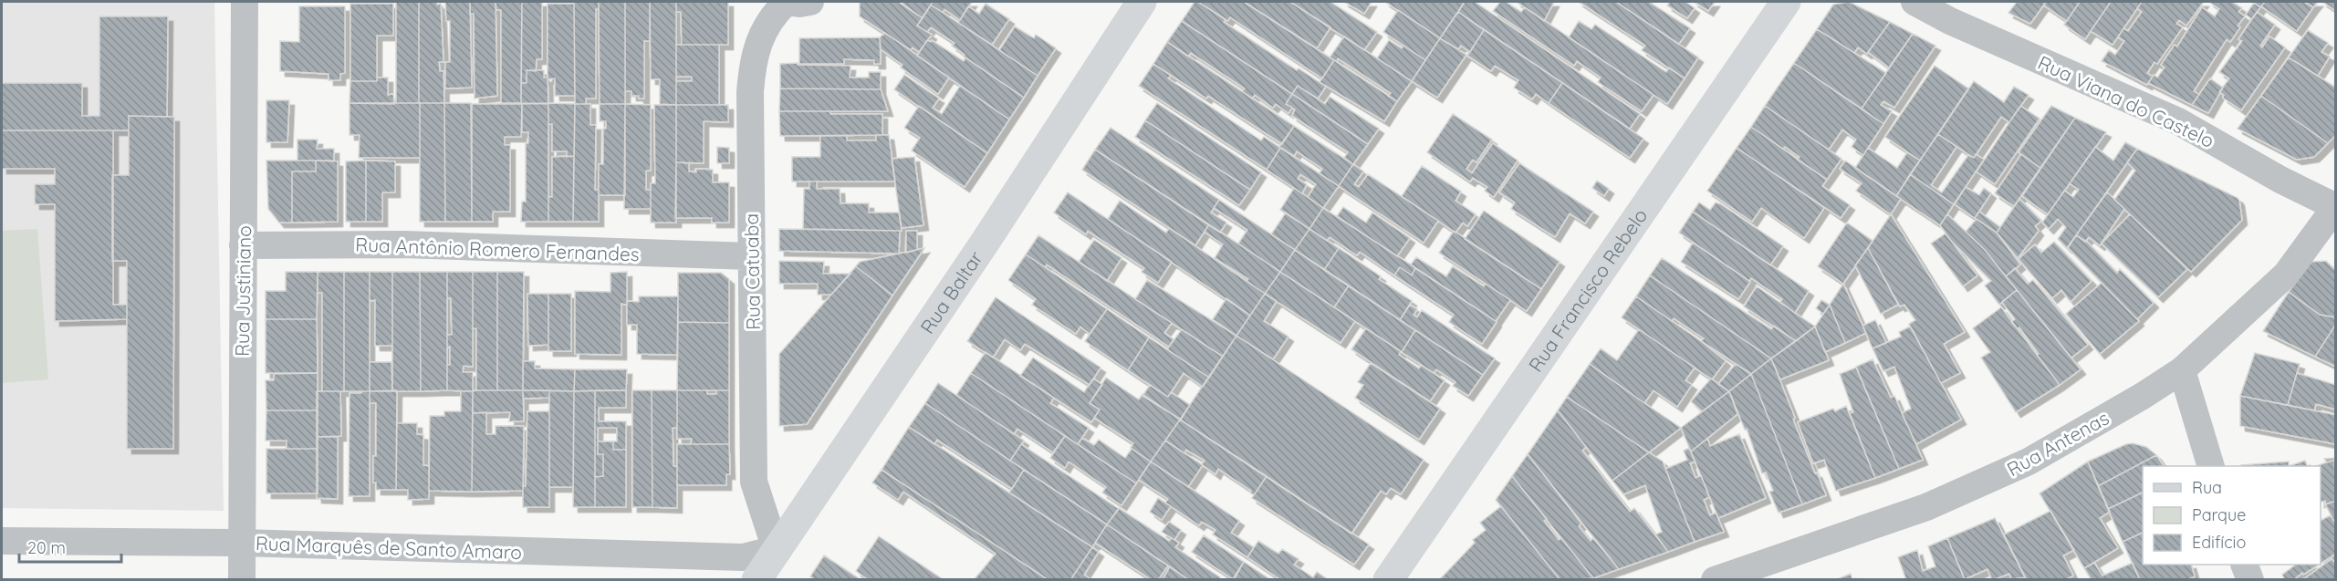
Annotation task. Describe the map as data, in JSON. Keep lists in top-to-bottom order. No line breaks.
{"streets":{"street":["Rua Viana do Castelo","Rua Antônio Romero Fernandes","Rua Catuaba","Rua Justiniano","Rua Francisco Rebelo","Rua Baltar","Rua Antenas","Rua Marquês de Santo Amaro"]},"crossings":[["Rua Viana do Castelo","Rua Antenas"],["Rua Antônio Romero Fernandes","Rua Catuaba"],["Rua Antônio Romero Fernandes","Rua Justiniano"],["Rua Catuaba","Rua Baltar"],["Rua Catuaba","Rua Marquês de Santo Amaro"],["Rua Justiniano","Rua Marquês de Santo Amaro"],["Rua Baltar","Rua Marquês de Santo Amaro"]],"legend":["Rua","Parque","Edifício"],"scale_bar":"20 m"}
